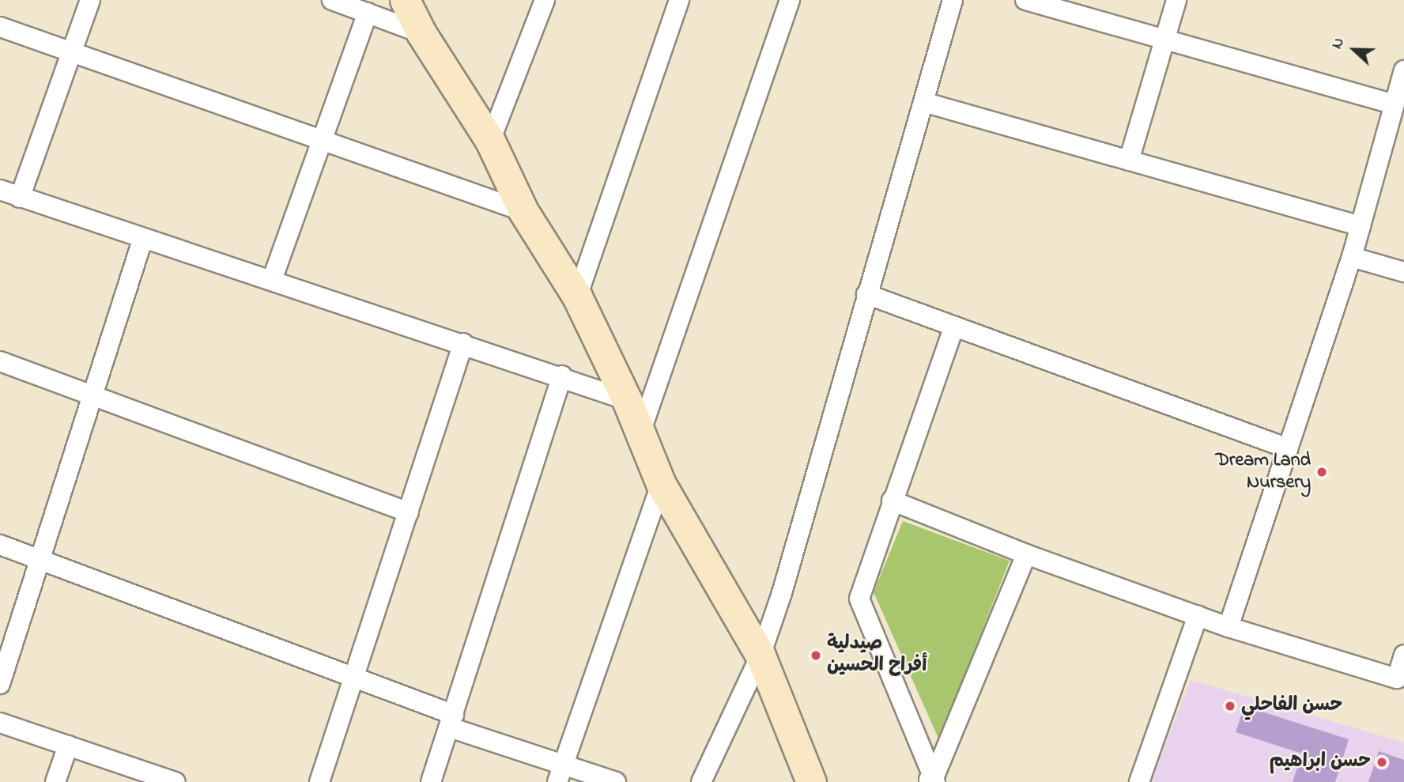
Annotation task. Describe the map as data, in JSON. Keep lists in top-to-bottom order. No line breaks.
{"places":["Dream Land Nursery","صيدلية أفراح الحسين","حسن الفاحلي","حسن ابراهيم"],"north":"left"}
